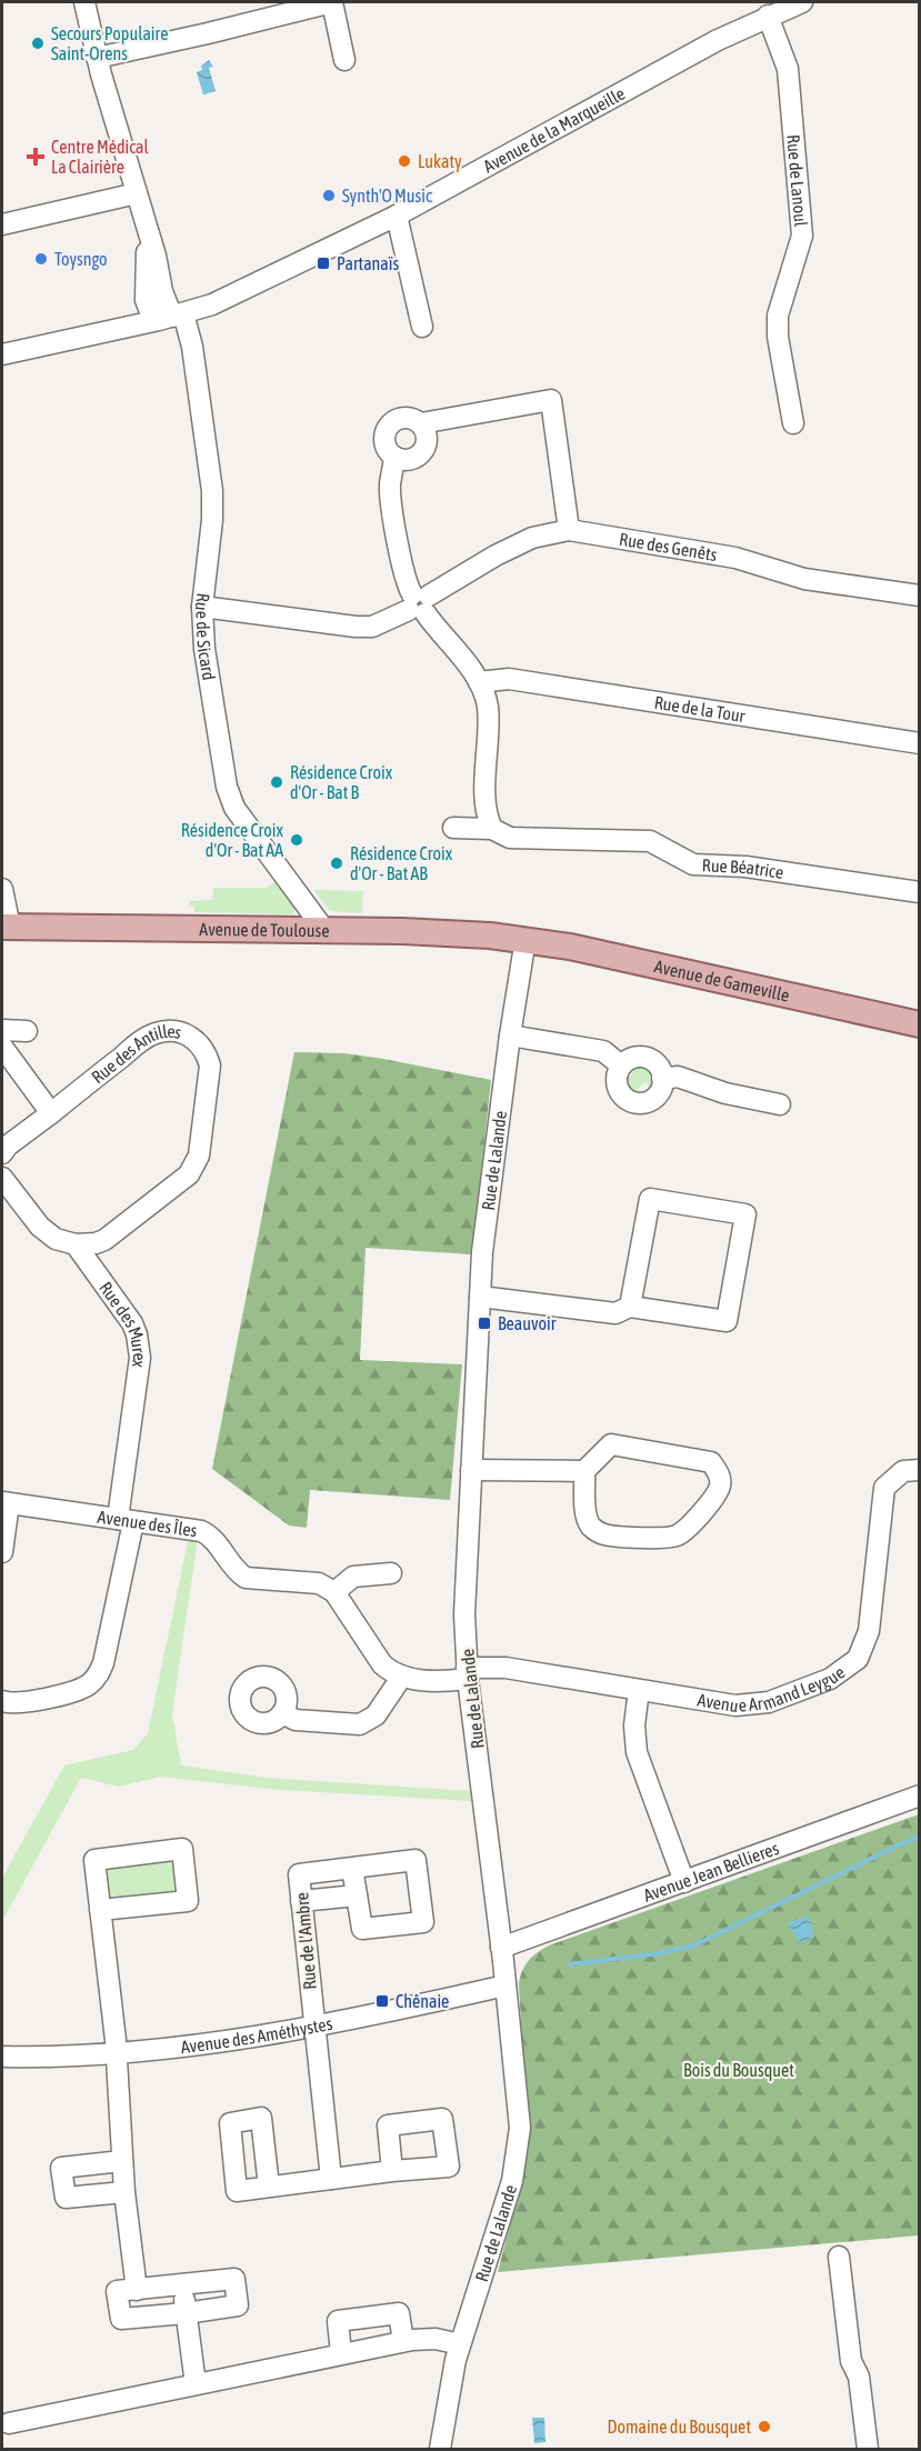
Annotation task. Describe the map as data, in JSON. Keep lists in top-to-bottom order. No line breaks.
{"streets":{"main road":["Avenue de Toulouse","Avenue de Gameville"],"street":["Avenue de la Marqueille","Rue de Lanoul","Rue des Genêts","Rue de Sicard","Rue de la Tour","Rue Béatrice","Rue des Antilles","Rue de Lalande","Rue des Murex","Avenue des Îles","Avenue Armand Leygue","Avenue Jean Bellieres","Rue de l'Ambre","Avenue des Améthystes"]},"crossings":[["Avenue de la Marqueille","Rue de Lanoul"],["Avenue de la Marqueille","Rue de Sicard"],["Rue des Genêts","Rue de Sicard"],["Rue de Sicard","Avenue de Toulouse"],["Avenue de Toulouse","Avenue de Gameville"],["Avenue de Toulouse","Rue de Lalande"],["Avenue de Gameville","Rue de Lalande"],["Rue des Antilles","Rue des Murex"],["Rue de Lalande","Avenue Armand Leygue"],["Rue de Lalande","Avenue Jean Bellieres"],["Rue de Lalande","Avenue des Améthystes"],["Rue des Murex","Avenue des Îles"],["Rue de l'Ambre","Avenue des Améthystes"]],"parks":["Bois du Bousquet"],"places":{"other":["Secours Populaire Saint-Orens","Lukaty","Synth'O Music","Toysngo","Résidence Croix d'Or - Bat B","Résidence Croix d'Or - Bat AA","Résidence Croix d'Or - Bat AB","Domaine du Bousquet"],"health":["Centre Médical La Clairière"],"transit":["Partanaïs","Beauvoir","Chênaie"]}}
